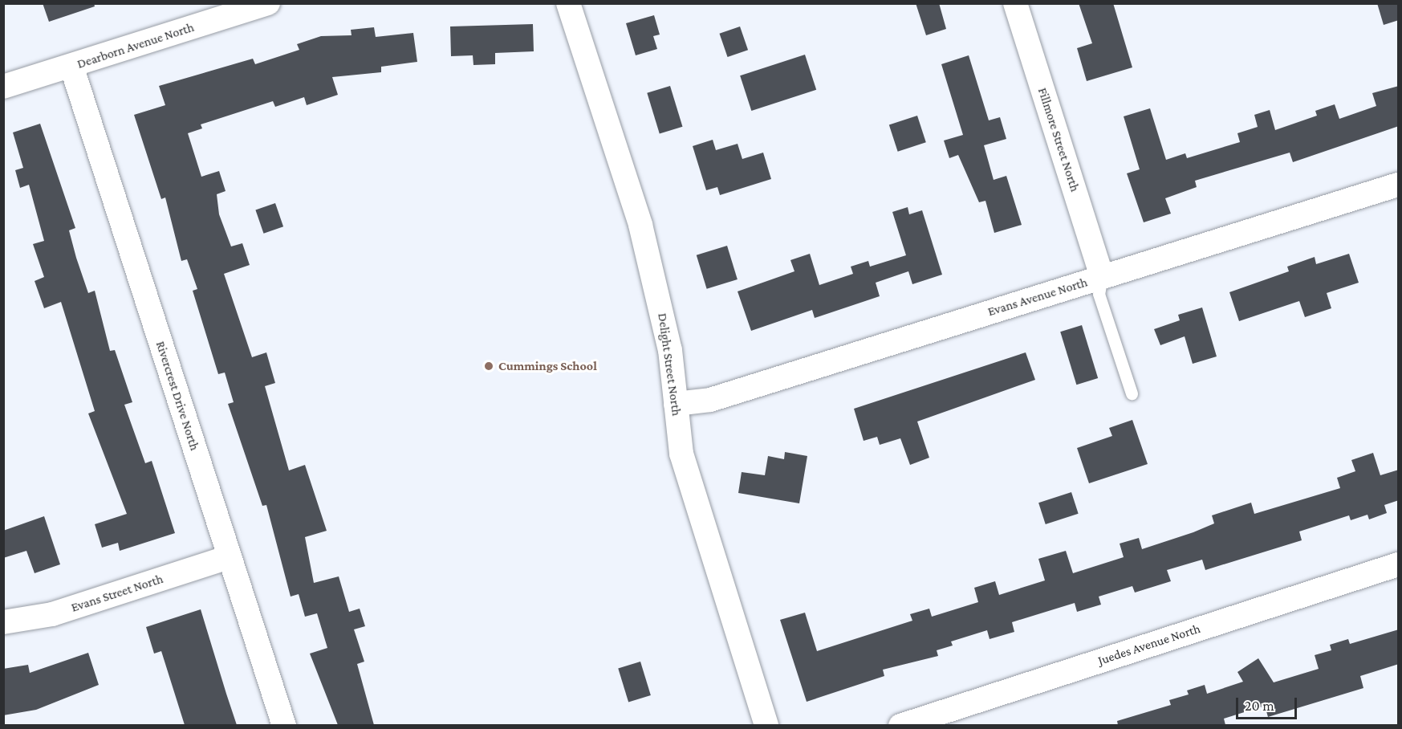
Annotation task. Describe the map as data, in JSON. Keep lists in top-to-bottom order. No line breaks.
{"streets":{"street":["Dearborn Avenue North","Fillmore Street North","Evans Avenue North","Delight Street North","Rivercrest Drive North","Evans Street North","Juedes Avenue North"]},"crossings":[["Dearborn Avenue North","Rivercrest Drive North"],["Fillmore Street North","Evans Avenue North"],["Evans Avenue North","Delight Street North"],["Rivercrest Drive North","Evans Street North"]],"places":["Cummings School"],"scale_bar":"20 m"}
